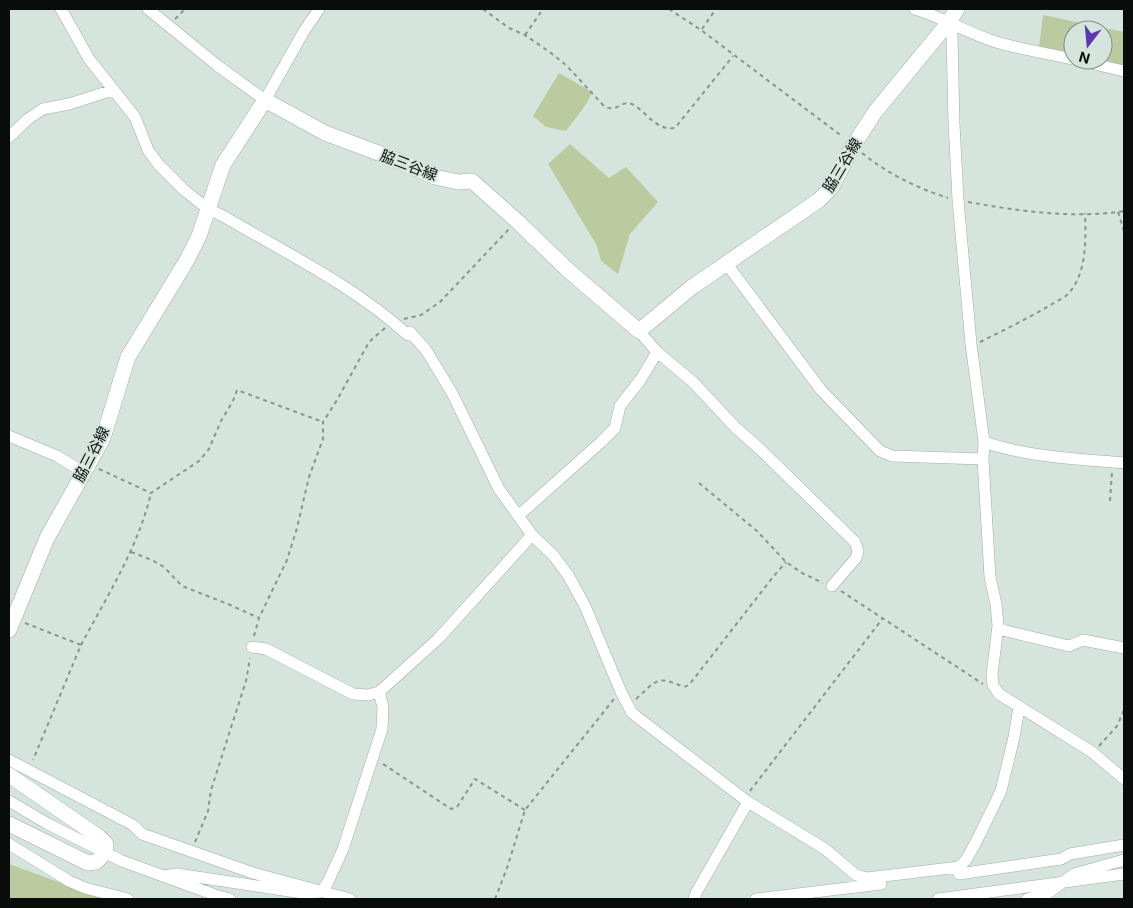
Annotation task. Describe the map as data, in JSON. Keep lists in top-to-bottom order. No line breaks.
{"streets":{"main road":["脇三谷線"]},"north":"bottom"}
